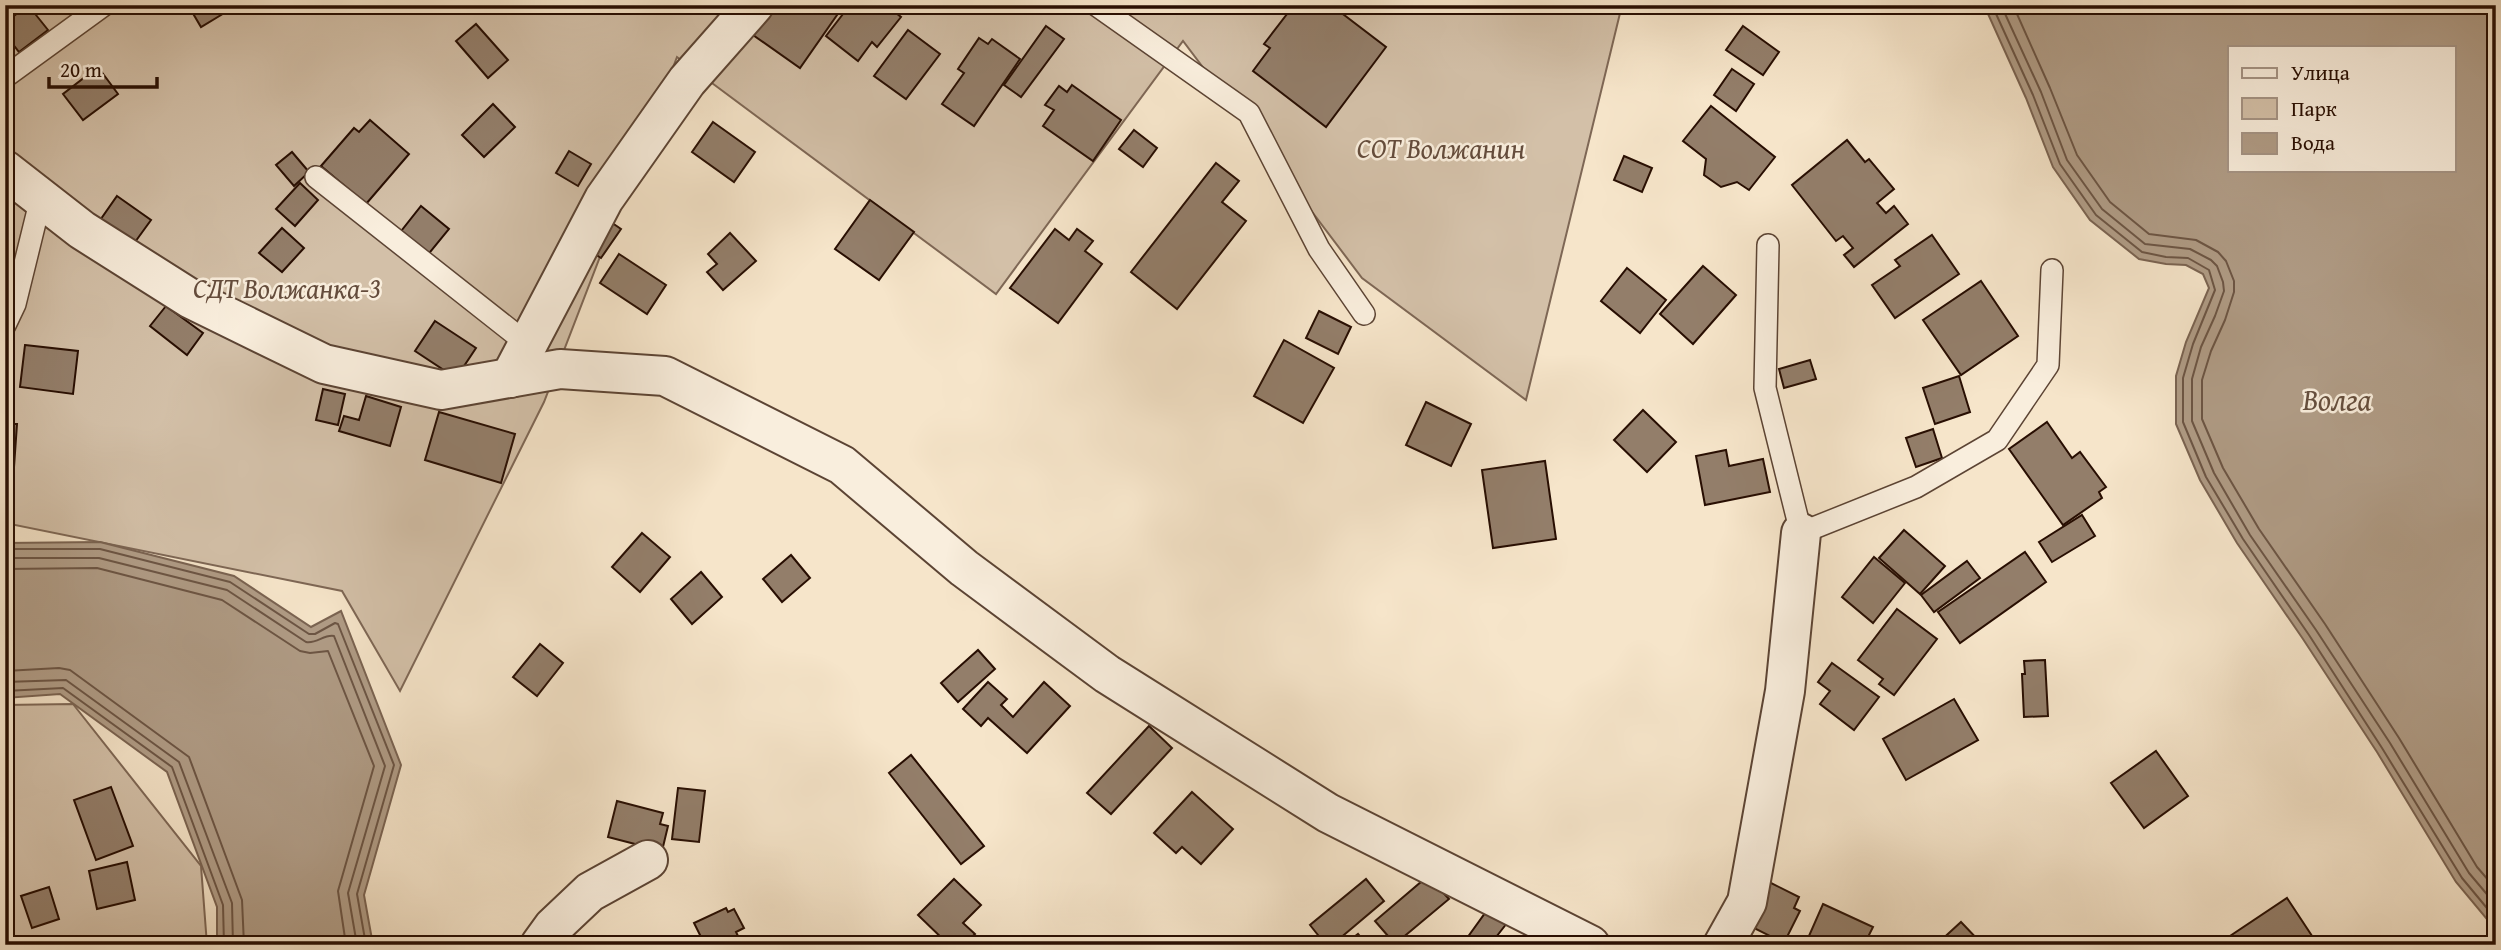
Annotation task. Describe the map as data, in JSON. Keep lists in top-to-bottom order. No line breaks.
{"water":["Волга"],"parks":["СОТ Волжанин","СДТ Волжанка-3"],"legend":["Улица","Парк","Вода"],"scale_bar":"20 m"}
